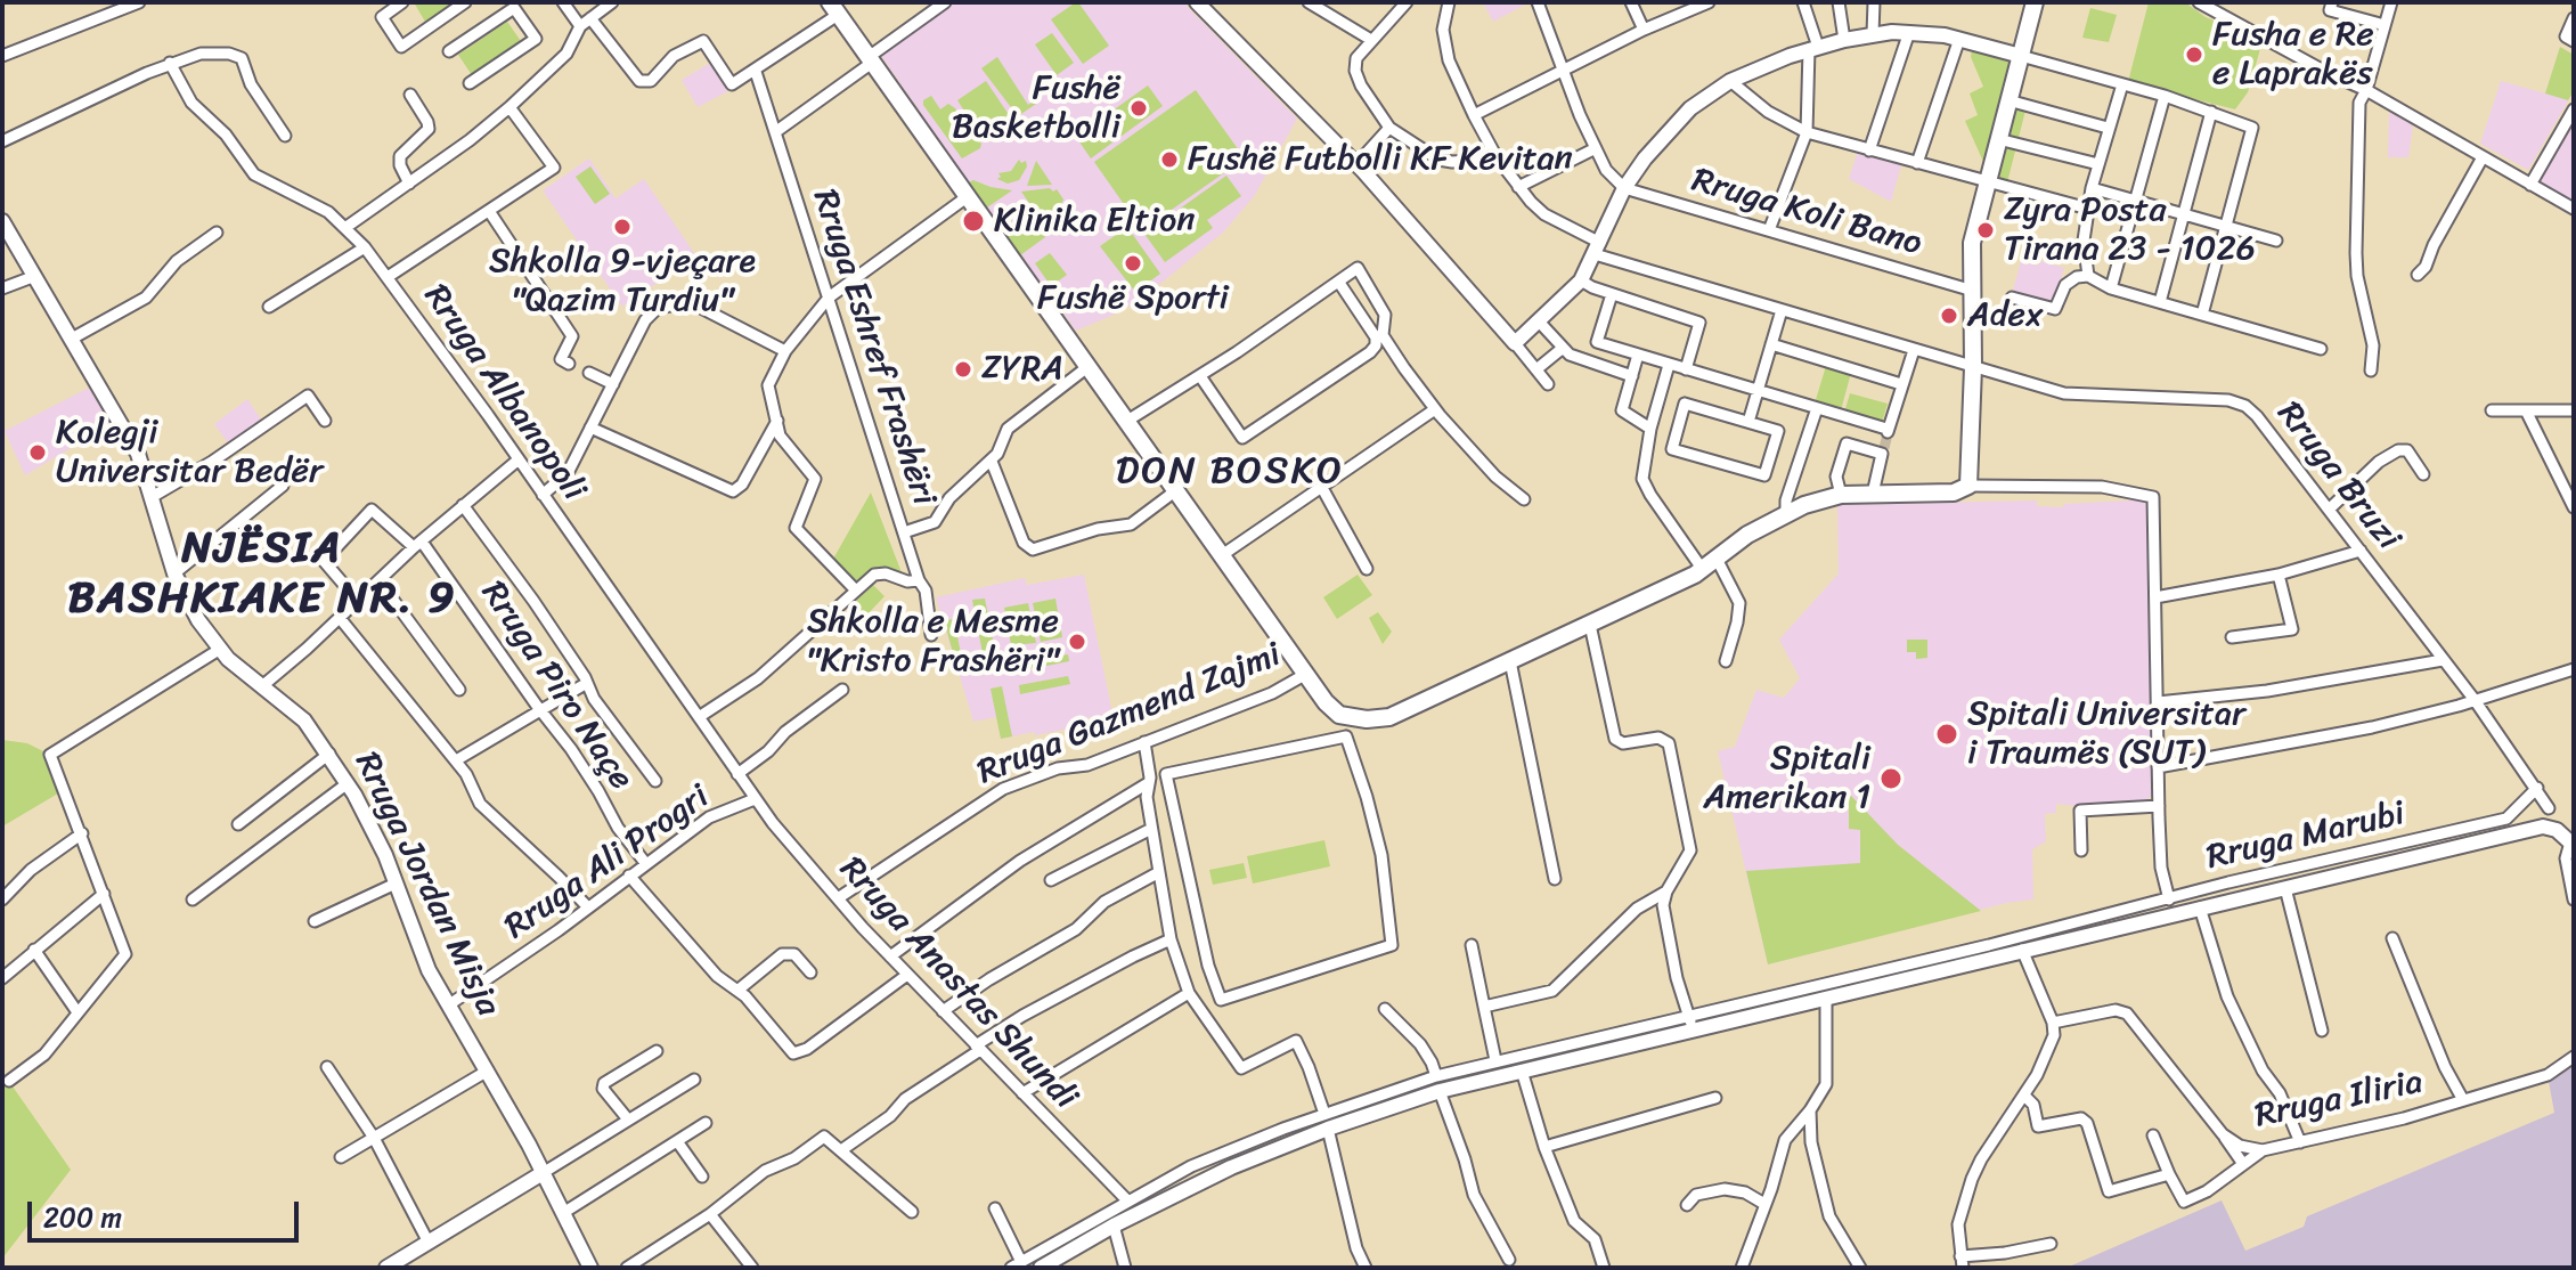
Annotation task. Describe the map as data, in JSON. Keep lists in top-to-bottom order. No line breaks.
{"streets":{"street":["Rruga Koli Bano","Rruga Eshref Frashëri","Rruga Albanopoli","Rruga Bruzi","Rruga Piro Naçe","Rruga Gazmend Zajmi","Rruga Marubi","Rruga Ali Progri","Rruga Jordan Misja","Rruga Anastas Shundi","Rruga Iliria"]},"crossings":[["Rruga Albanopoli","Rruga Ali Progri"],["Rruga Albanopoli","Rruga Anastas Shundi"],["Rruga Bruzi","Rruga Marubi"],["Rruga Piro Naçe","Rruga Ali Progri"],["Rruga Gazmend Zajmi","Rruga Anastas Shundi"],["Rruga Ali Progri","Rruga Jordan Misja"],["Rruga Ali Progri","Rruga Anastas Shundi"]],"districts":["DON BOSKO","NJËSIA BASHKIAKE NR. 9"],"places":["Fusha e Re e Laprakës","Fushë Basketbolli","Fushë Futbolli KF Kevitan","Klinika Eltion","Shkolla 9-vjeçare \"Qazim Turdiu\"","Zyra Posta Tirana 23 - 1026","Fushë Sporti","Adex","ZYRA","Kolegji Universitar Bedër","Shkolla e Mesme \"Kristo Frashëri\"","Spitali Universitar i Traumës (SUT)","Spitali Amerikan 1"],"scale_bar":"200 m"}
